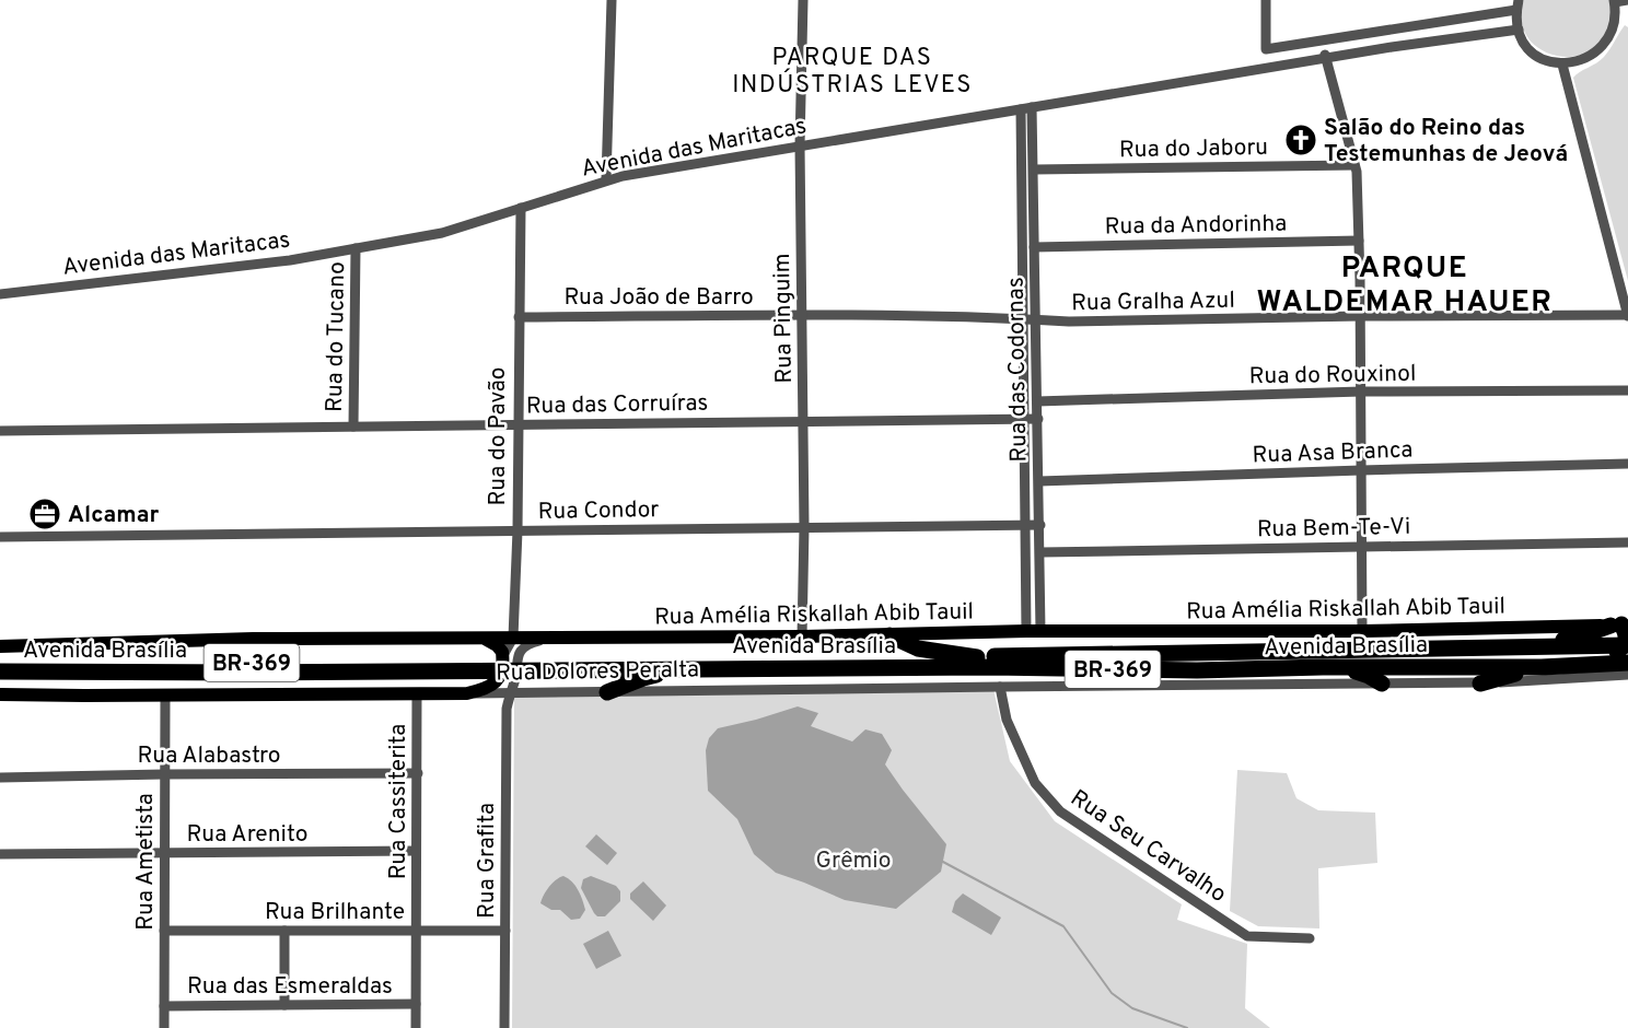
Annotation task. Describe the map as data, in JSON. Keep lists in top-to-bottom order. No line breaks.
{"streets":{"highway":["Avenida Brasília","BR-369"],"main road":["Rua Amélia Riskallah Abib Tauil","Rua Dolores Peralta"],"street":["Avenida das Maritacas","Rua do Jaboru","Rua da Andorinha","Rua João de Barro","Rua Gralha Azul","Rua Pinguim","Rua do Tucano","Rua das Codornas","Rua do Rouxinol","Rua das Corruíras","Rua do Pavão","Rua Asa Branca","Rua Condor","Rua Bem-Te-Vi","Rua Alabastro","Rua Cassiterita","Rua Arenito","Rua Seu Carvalho","Rua Grafita","Rua Ametista","Rua Brilhante","Rua das Esmeraldas"]},"crossings":[["Avenida das Maritacas","Rua Pinguim"],["Avenida das Maritacas","Rua do Tucano"],["Avenida das Maritacas","Rua das Codornas"],["Avenida das Maritacas","Rua do Pavão"],["Rua do Jaboru","Rua das Codornas"],["Rua da Andorinha","Rua das Codornas"],["Rua João de Barro","Rua Gralha Azul"],["Rua João de Barro","Rua Pinguim"],["Rua João de Barro","Rua das Codornas"],["Rua João de Barro","Rua do Pavão"],["Rua Gralha Azul","Rua das Codornas"],["Rua Pinguim","Rua das Corruíras"],["Rua Pinguim","Rua Condor"],["Rua Pinguim","Rua Amélia Riskallah Abib Tauil"],["Rua do Tucano","Rua das Corruíras"],["Rua das Codornas","Rua do Rouxinol"],["Rua das Codornas","Rua das Corruíras"],["Rua das Codornas","Rua Asa Branca"],["Rua das Codornas","Rua Condor"],["Rua das Codornas","Rua Bem-Te-Vi"],["Rua das Codornas","Rua Amélia Riskallah Abib Tauil"],["Rua das Corruíras","Rua do Pavão"],["Rua do Pavão","Rua Condor"],["Rua do Pavão","Rua Amélia Riskallah Abib Tauil"],["Rua do Pavão","Avenida Brasília"],["Rua do Pavão","Rua Grafita"],["Rua Amélia Riskallah Abib Tauil","Avenida Brasília"],["Avenida Brasília","Rua Grafita"],["Rua Dolores Peralta","Rua Cassiterita"],["Rua Dolores Peralta","Rua Seu Carvalho"],["Rua Dolores Peralta","Rua Grafita"],["Rua Dolores Peralta","Rua Ametista"],["Rua Alabastro","Rua Cassiterita"],["Rua Alabastro","Rua Ametista"],["Rua Cassiterita","Rua Arenito"],["Rua Cassiterita","Rua Brilhante"],["Rua Cassiterita","Rua das Esmeraldas"],["Rua Arenito","Rua Ametista"],["Rua Grafita","Rua Brilhante"],["Rua Ametista","Rua Brilhante"],["Rua Ametista","Rua das Esmeraldas"]],"districts":["PARQUE DAS INDÚSTRIAS LEVES","PARQUE WALDEMAR HAUER"],"parks":["Grêmio"],"places":{"church":["Salão do Reino das Testemunhas de Jeová"],"office":["Alcamar"]}}
